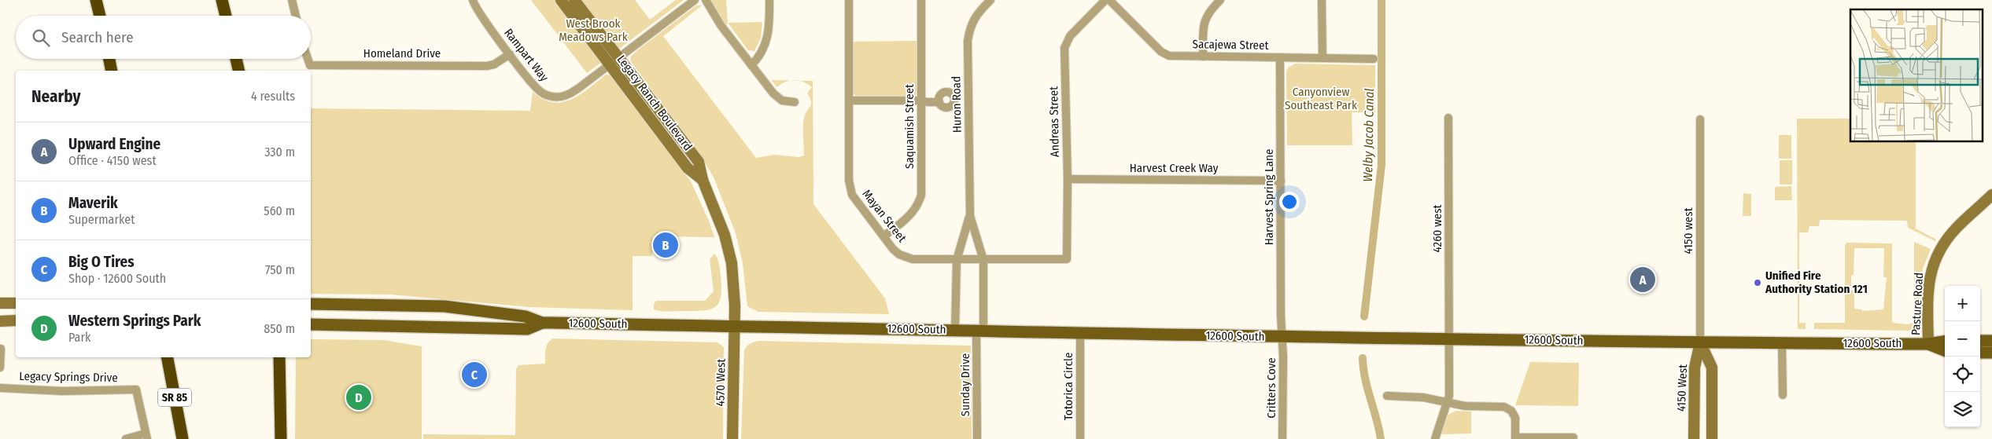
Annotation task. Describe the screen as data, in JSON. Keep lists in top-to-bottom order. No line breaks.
{"streets":{"highway":["SR 85"],"main road":["12600 South"],"street":["Sacajewa Street","Homeland Drive","Rampart Way","Legacy Ranch Boulevard","Huron Road","Andreas Street","Saquamish Street","Harvest Creek Way","Harvest Spring Lane","Mayan Street","4260 west","4150 west","Pasture Road","Legacy Springs Drive","4570 West","Sunday Drive","Totorica Circle","Critters Cove","4150 West"]},"crossings":[["Sacajewa Street","Harvest Spring Lane"],["Homeland Drive","Rampart Way"],["Rampart Way","Legacy Ranch Boulevard"],["Legacy Ranch Boulevard","12600 South"],["Legacy Ranch Boulevard","4570 West"],["Huron Road","Mayan Street"],["Huron Road","12600 South"],["Huron Road","Sunday Drive"],["Andreas Street","Harvest Creek Way"],["Andreas Street","Mayan Street"],["Saquamish Street","Mayan Street"],["Harvest Creek Way","Harvest Spring Lane"],["Harvest Spring Lane","12600 South"],["Harvest Spring Lane","Critters Cove"],["4260 west","12600 South"],["4150 west","12600 South"],["4150 west","4150 West"],["Pasture Road","12600 South"],["12600 South","4570 West"],["12600 South","Sunday Drive"],["12600 South","Totorica Circle"],["12600 South","Critters Cove"],["12600 South","4150 West"]],"water":["Welby Jacob Canal"],"parks":["West Brook Meadows Park","Canyonview Southeast Park"],"places":["Unified Fire Authority Station 121"],"page":{"search":"Search here","heading":["Nearby","4 results"],"list":[{"mark":"A","name":"Upward Engine","note":"Office · 4150 west","value":"330 m"},{"mark":"B","name":"Maverik","note":"Supermarket","value":"560 m"},{"mark":"C","name":"Big O Tires","note":"Shop · 12600 South","value":"750 m"},{"mark":"D","name":"Western Springs Park","note":"Park","value":"850 m"}],"pins":["B","A","C","D"],"map_buttons":["+","−"]}}
